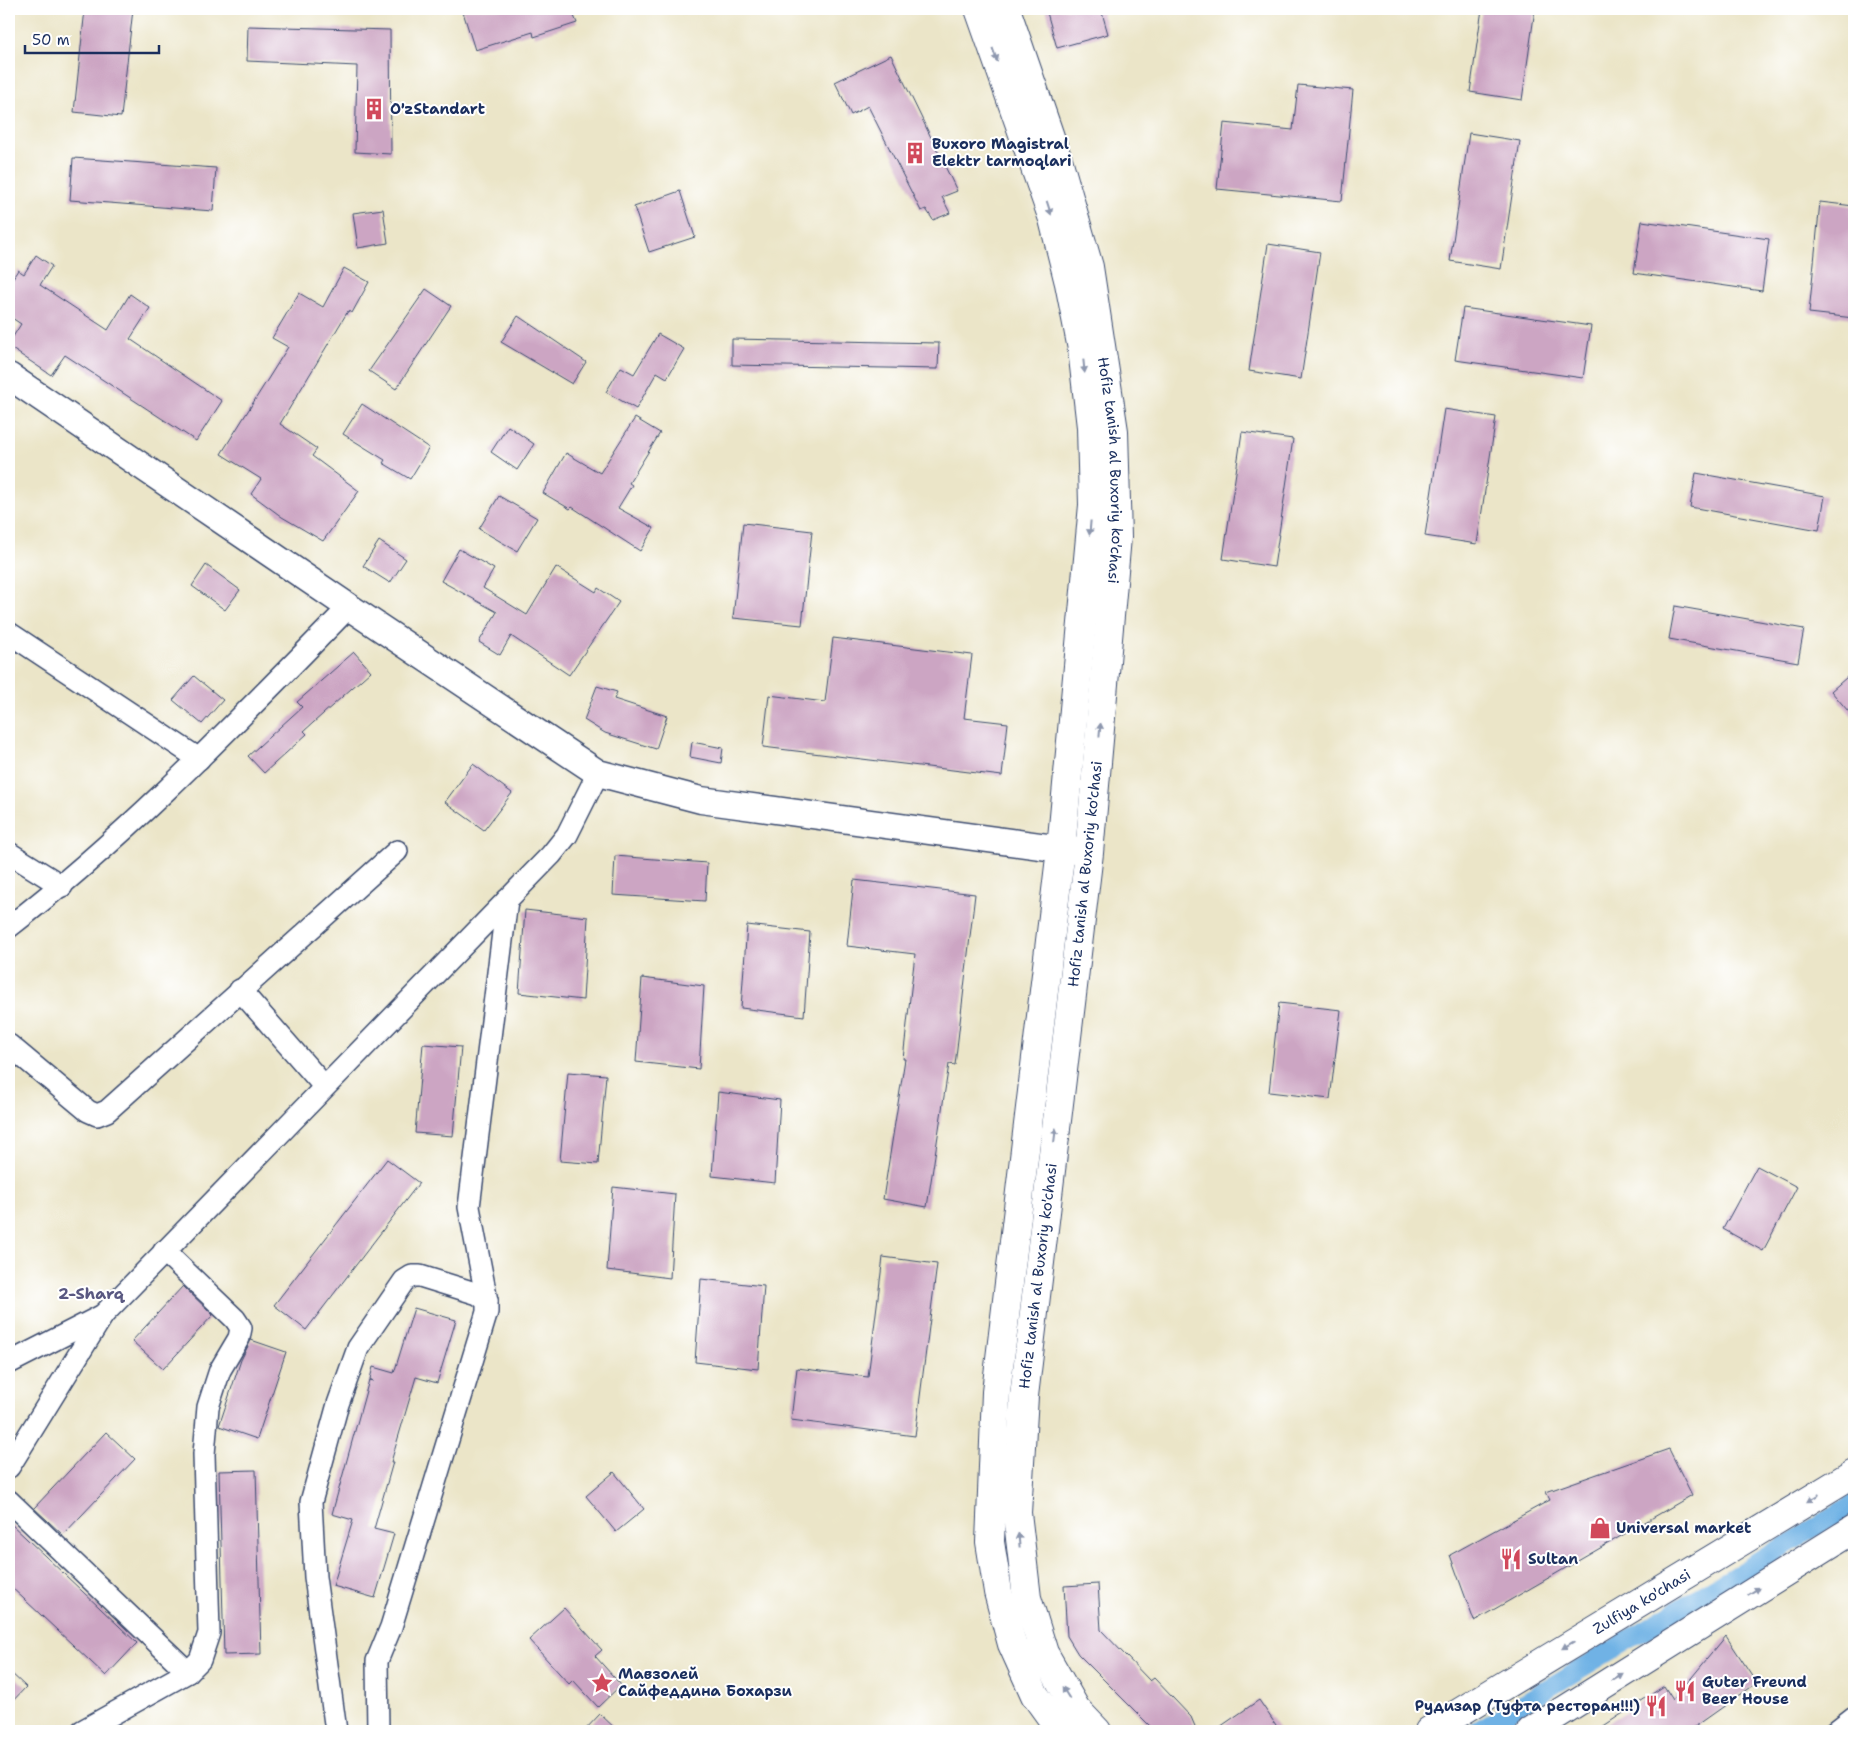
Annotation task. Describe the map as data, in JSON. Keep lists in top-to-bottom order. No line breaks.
{"streets":{"main road":["Hofiz tanish al Buxoriy ko'chasi","Zulfiya ko'chasi"]},"districts":["2-Sharq"],"places":{"building":["O'zStandart","Buxoro Magistral Elektr tarmoqlari"],"shop":["Universal market"],"restaurant":["Sultan","Guter Freund Beer House","Рудизар (Туфта ресторан!!!)"],"place":["Мавзолей Сайфеддина Бохарзи"]},"scale_bar":"50 m"}
